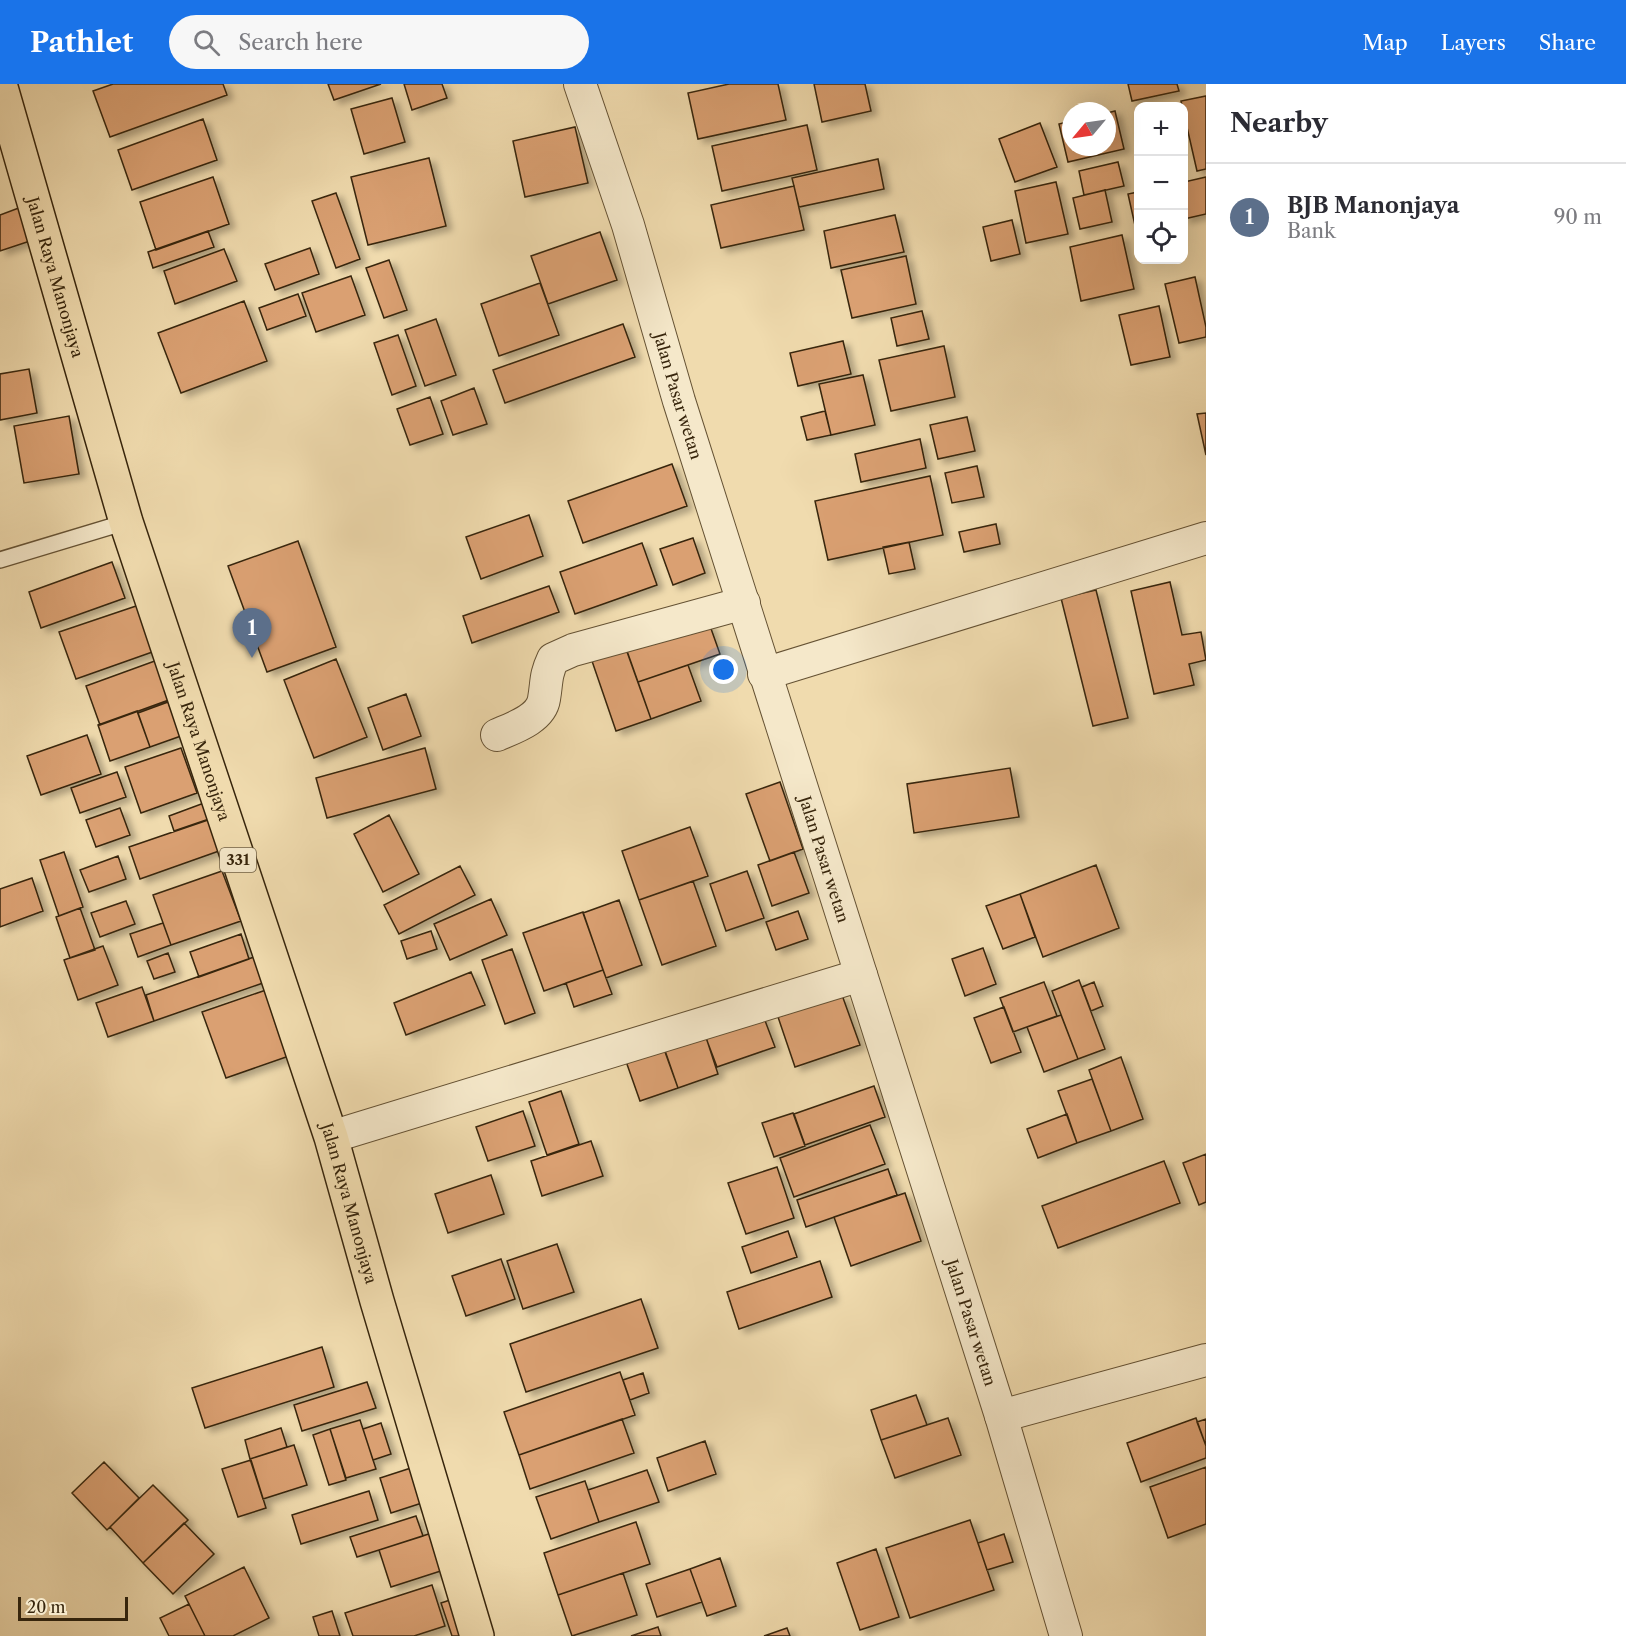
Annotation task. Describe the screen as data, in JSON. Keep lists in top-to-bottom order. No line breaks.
{"streets":{"main road":["Jalan Raya Manonjaya","331"],"street":["Jalan Pasar wetan"]},"scale_bar":"20 m","north":"bottom left","page":{"header":"Pathlet","search":"Search here","nav":["Map","Layers","Share"],"heading":"Nearby","map_buttons":["+","−"],"list":[{"mark":"1","name":"BJB Manonjaya","note":"Bank","value":"90 m"}],"pins":"1","scale":"20 m"}}
